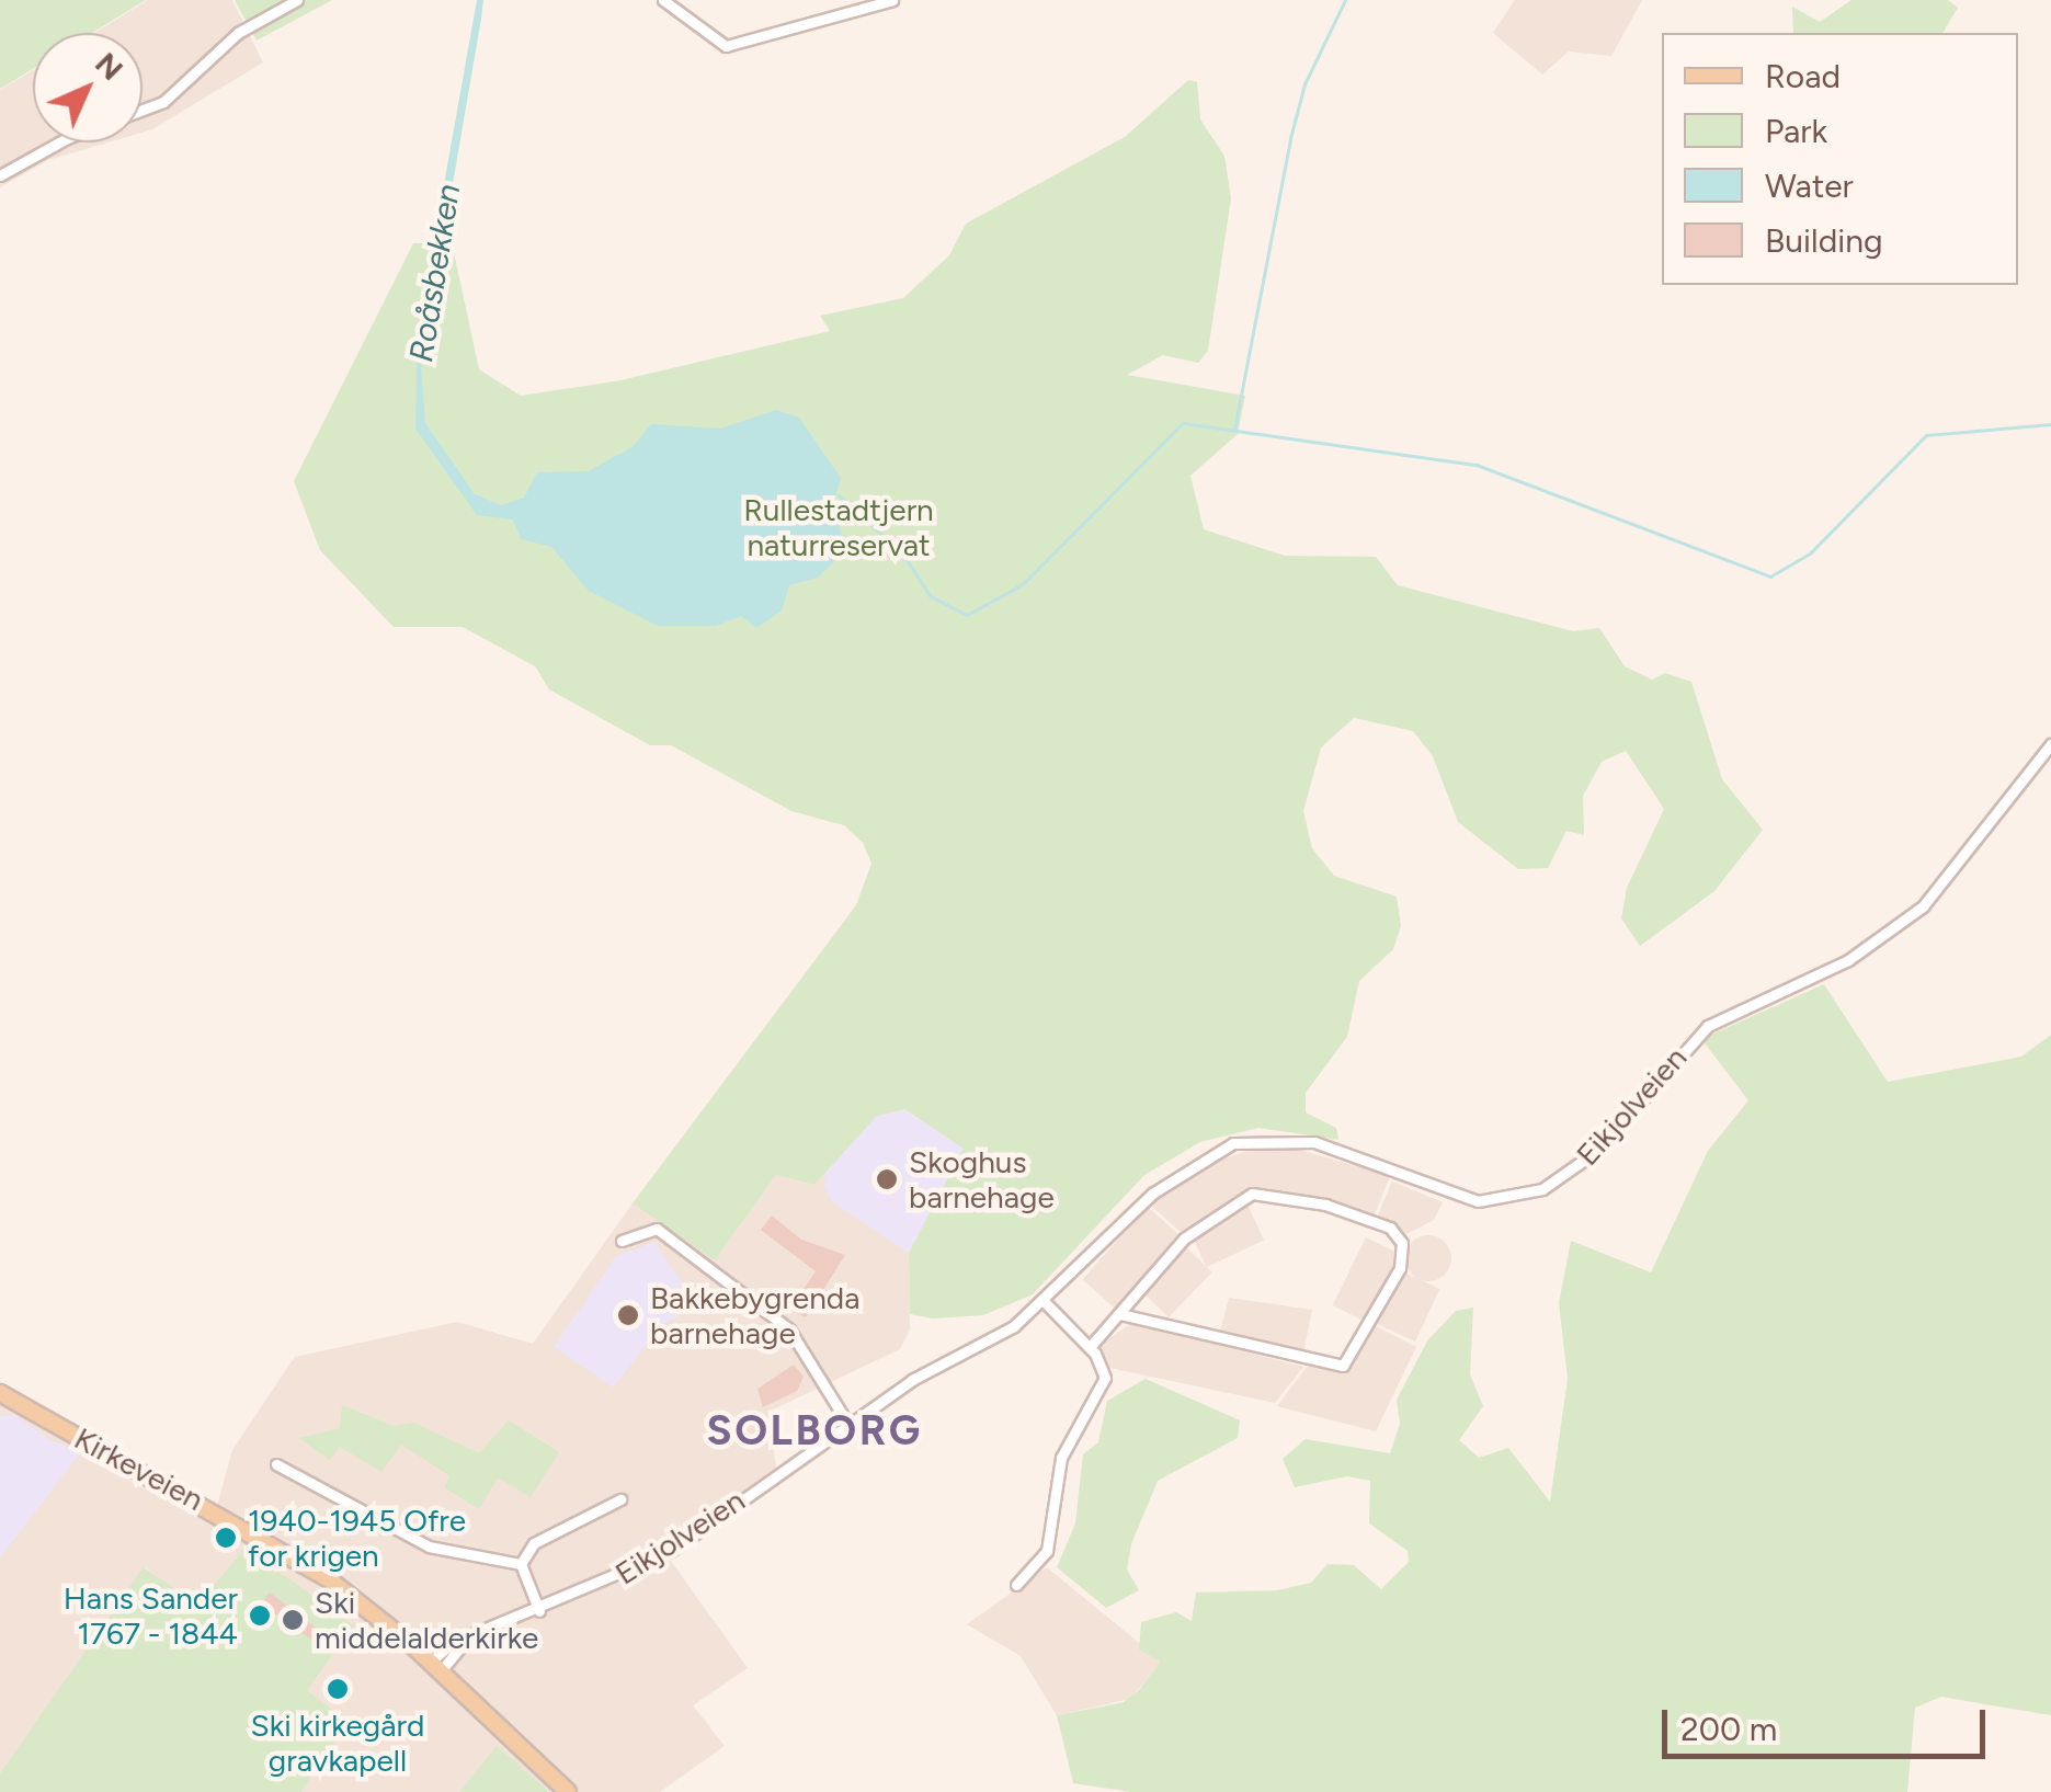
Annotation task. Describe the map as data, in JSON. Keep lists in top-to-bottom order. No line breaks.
{"streets":{"main road":["Kirkeveien"],"street":["Eikjolveien"]},"crossings":[["Eikjolveien","Kirkeveien"]],"districts":["SOLBORG"],"water":["Roåsbekken"],"parks":["Rullestadtjern naturreservat"],"places":["Skoghus barnehage","Bakkebygrenda barnehage","1940-1945 Ofre for krigen","Hans Sander 1767 - 1844","Ski middelalderkirke","Ski kirkegård gravkapell"],"legend":["Road","Park","Water","Building"],"scale_bar":"200 m","north":"top right"}
